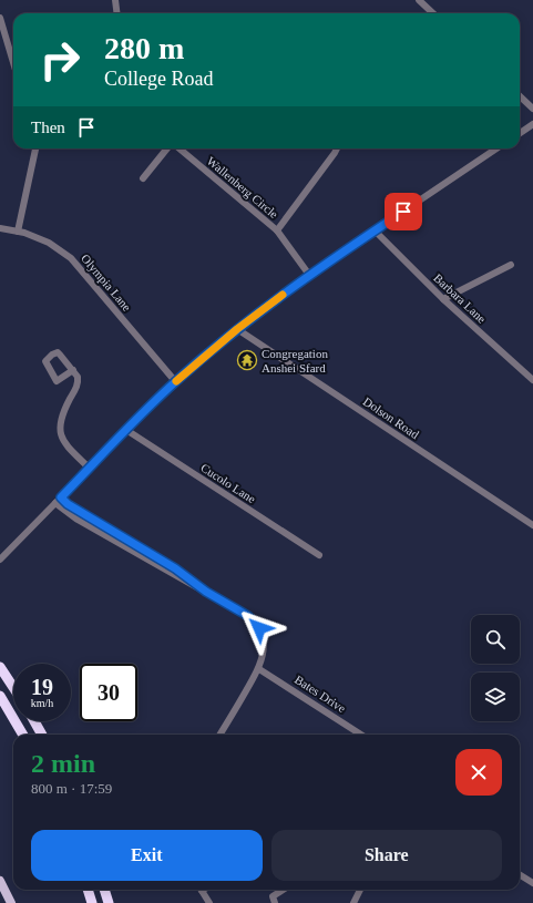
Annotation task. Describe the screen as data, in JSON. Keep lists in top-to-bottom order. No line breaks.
{"streets":{"street":["Wallenberg Circle","Olympia Lane","Barbara Lane","Dolson Road","Cucolo Lane","Bates Drive"]},"places":{"temple":["Congregation Anshei Sfard"]},"page":{"turn":["280 m","College Road"],"then":"Then","speed":"19 km/h","limit":"30","heading":["2 min","800 m · 17:59"],"buttons":["Exit","Share"]}}
